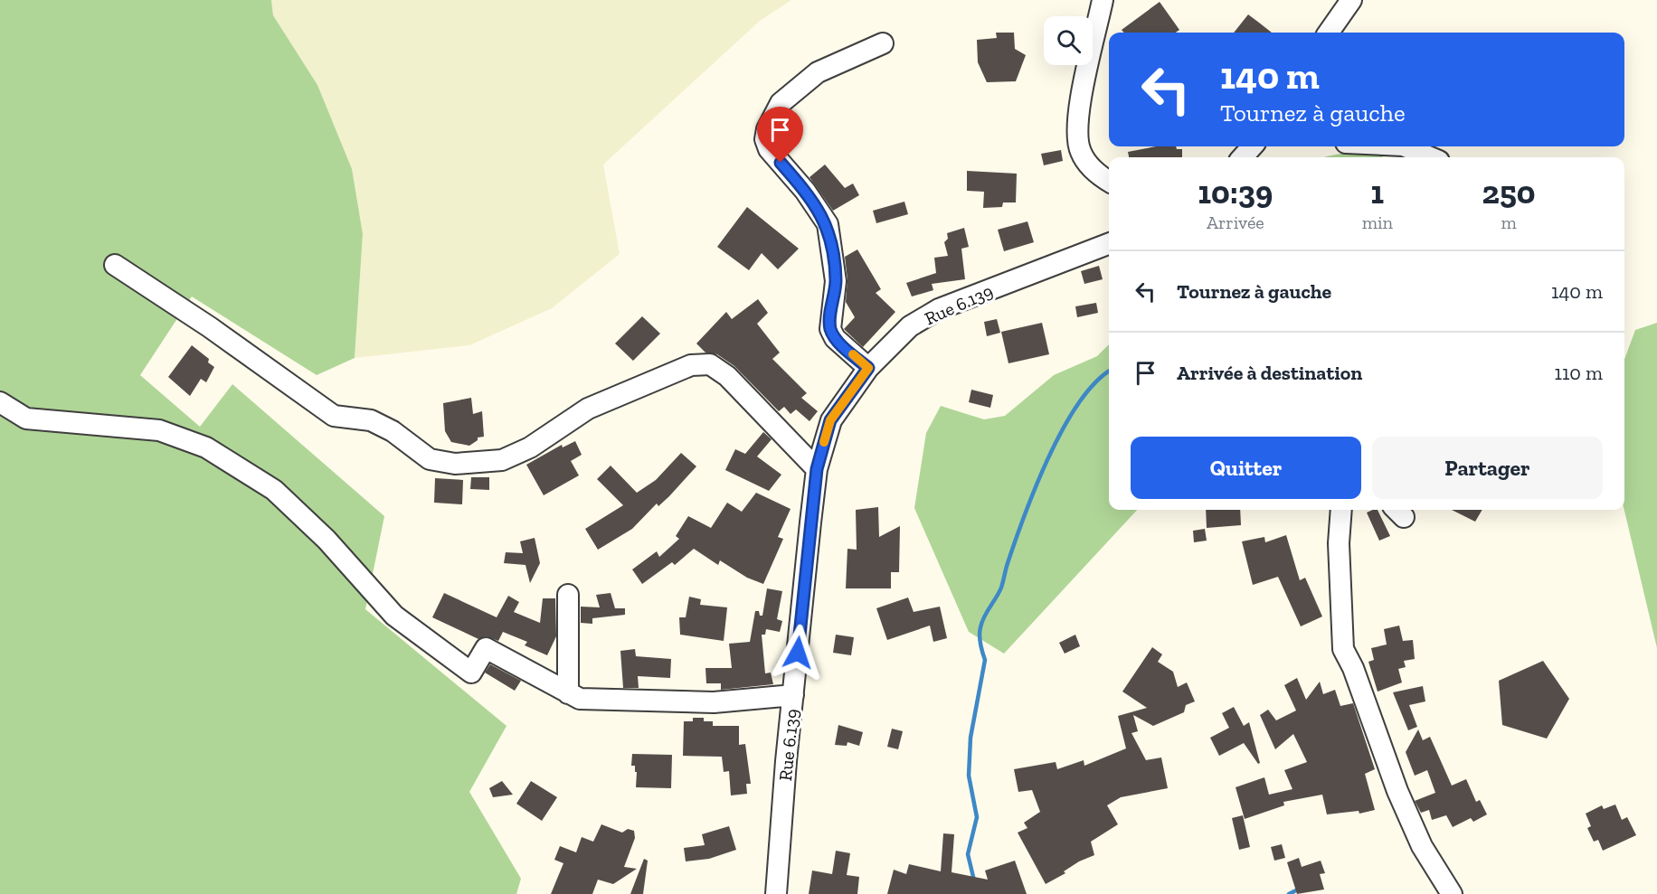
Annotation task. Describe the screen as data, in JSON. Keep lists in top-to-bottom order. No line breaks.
{"streets":{"street":["Rue 6.139"]},"page":{"turn":["140 m","Tournez à gauche"],"eta":["10:39","Arrivée","1","min","250","m"],"list":[{"name":"Tournez à gauche","value":"140 m"},{"name":"Arrivée à destination","value":"110 m"}],"buttons":["Quitter","Partager"]}}
